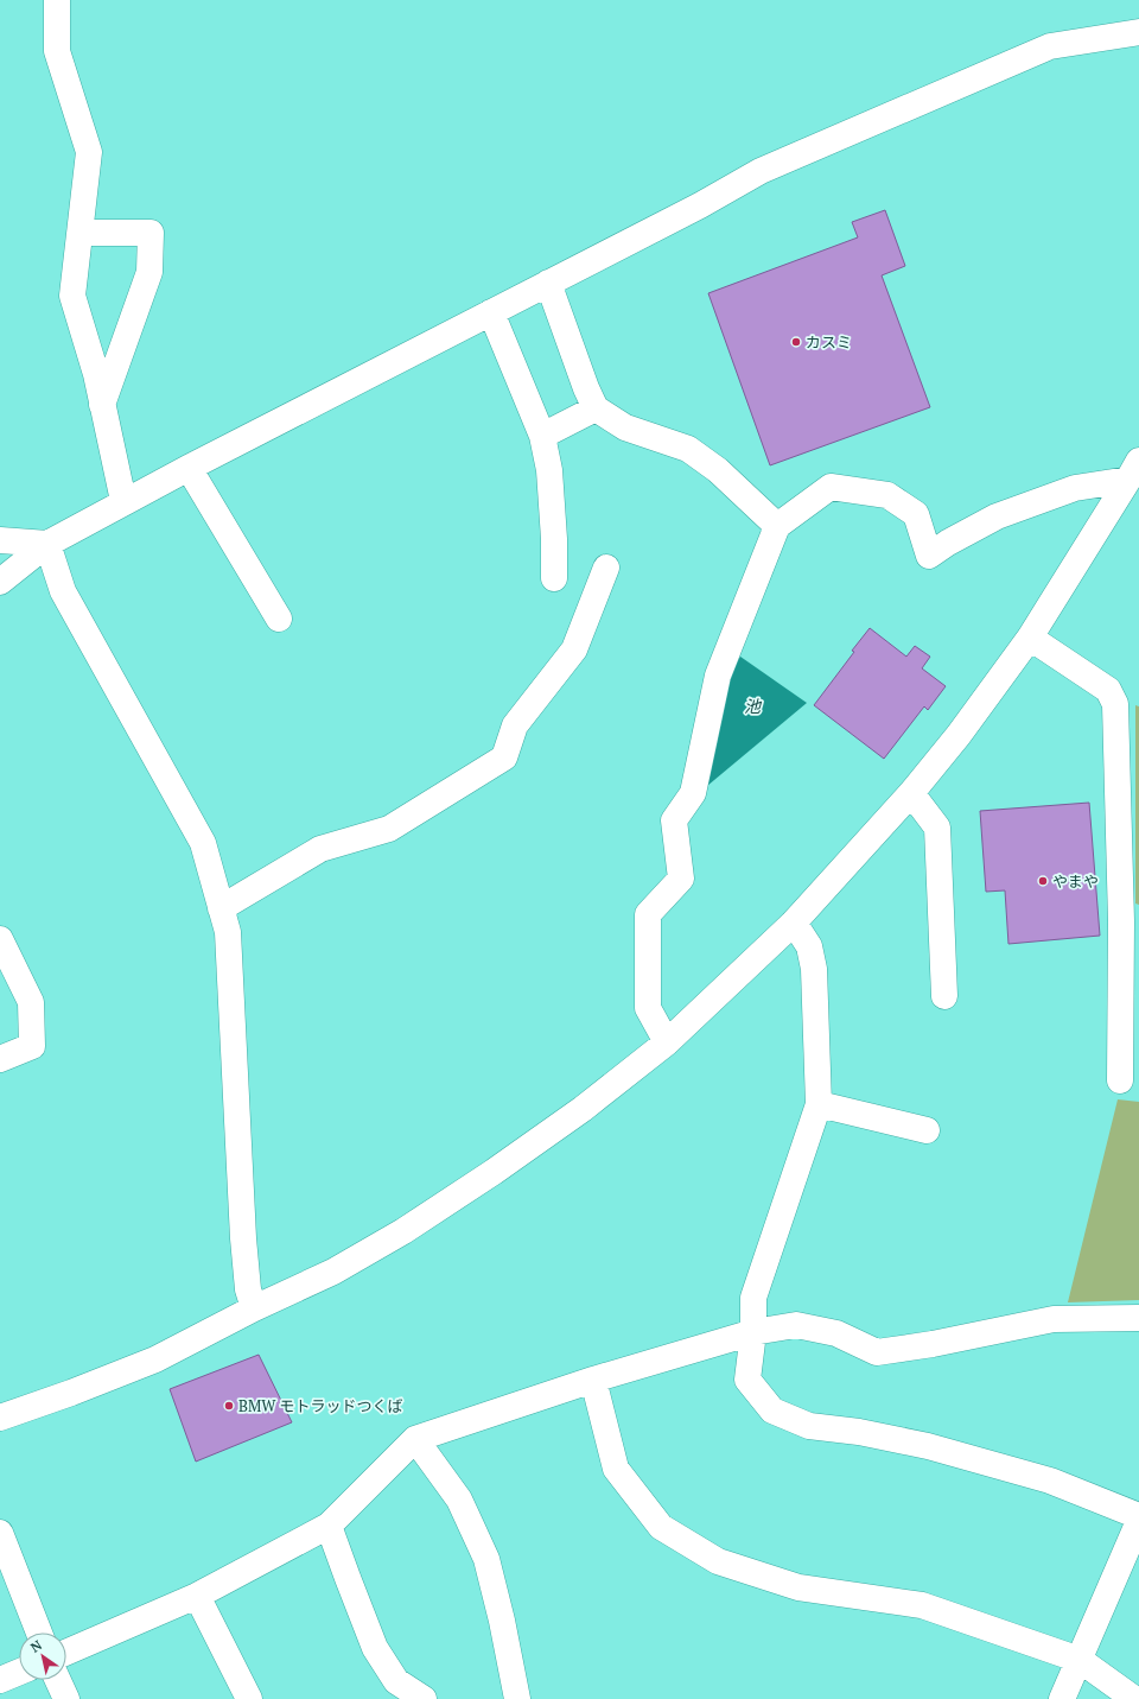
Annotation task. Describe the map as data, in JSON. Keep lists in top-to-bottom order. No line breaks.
{"water":["池"],"places":["カスミ","やまや","BMW モトラッドつくば"],"north":"top left"}
